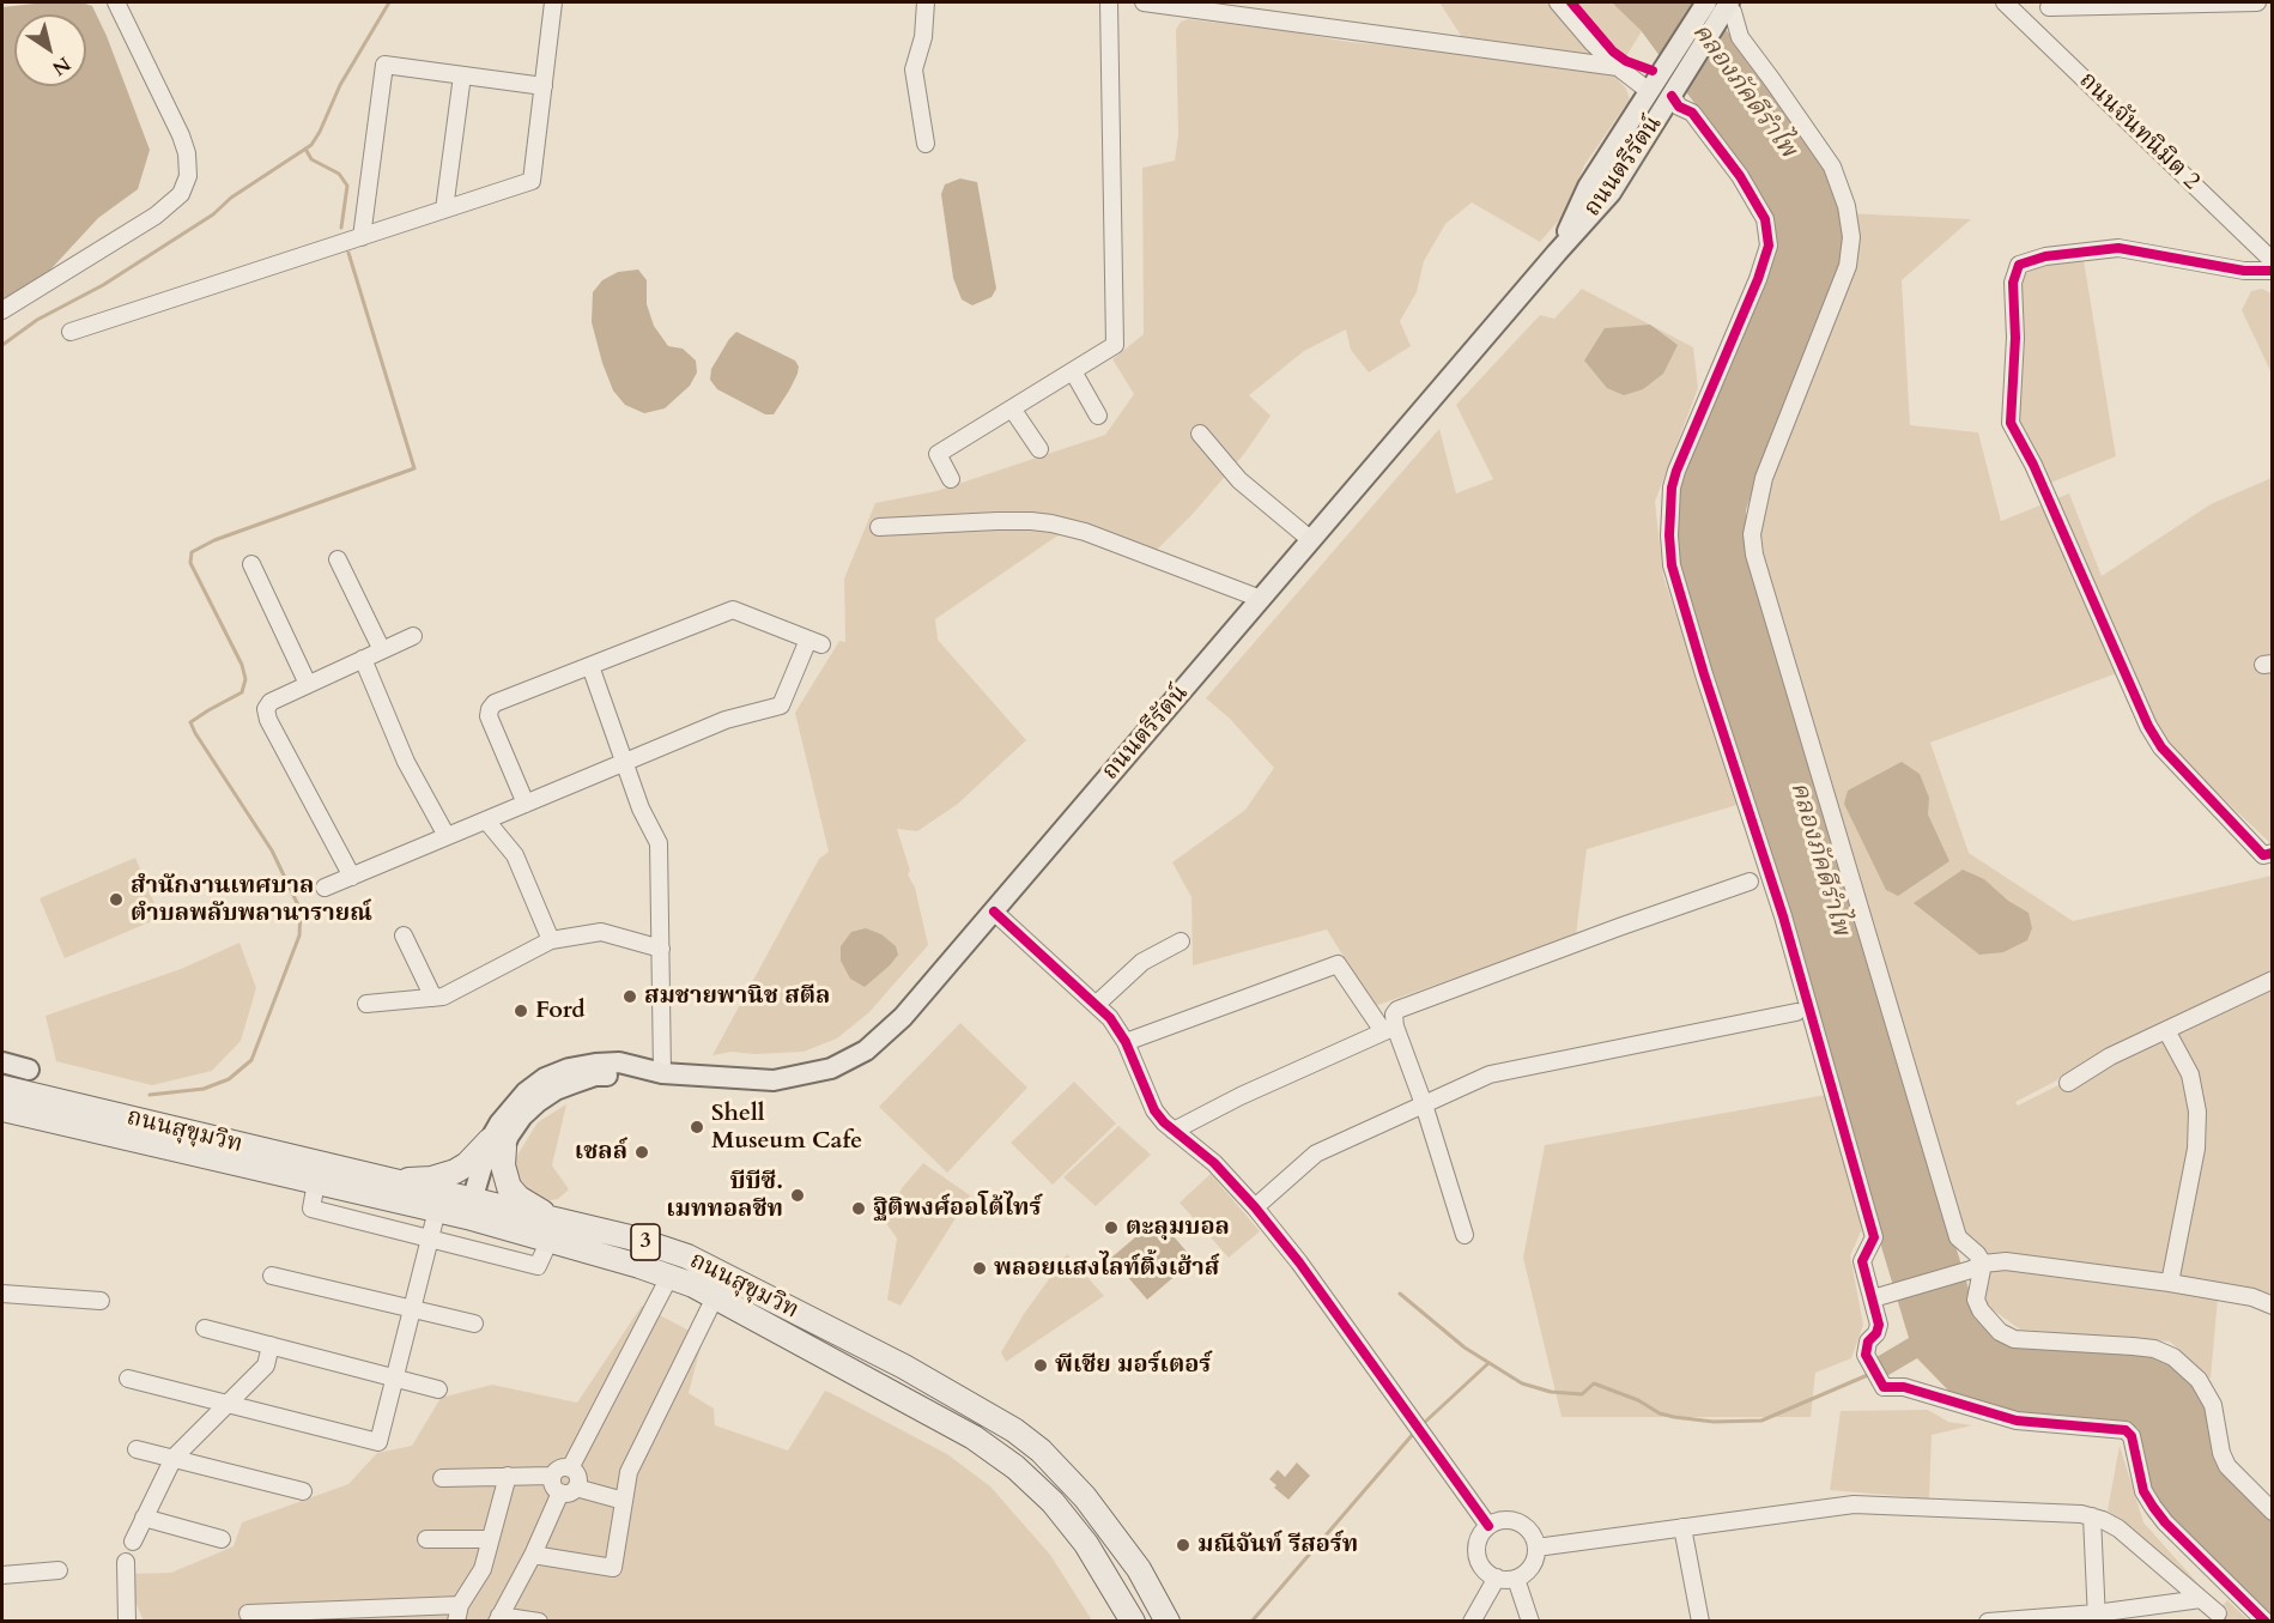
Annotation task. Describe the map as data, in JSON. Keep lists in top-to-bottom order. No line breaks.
{"streets":{"highway":["ถนนสุขุมวิท","3"],"main road":["ถนนตรีรัตน์"],"street":["ถนนจันทนิมิต 2"]},"crossings":[["ถนนตรีรัตน์","ถนนสุขุมวิท"]],"water":["คลองภัคดีรำไพ"],"places":["สำนักงานเทศบาล ตำบลพลับพลานารายณ์","สมชายพานิช สตีล","Ford","Shell Museum Cafe","เชลล์","บีบีซี. เมททอลชีท","ฐิติพงศ์ออโต้ไทร์","ตะลุมบอล","พลอยแสงไลท์ติ้งเฮ้าส์","พีเชีย มอร์เตอร์","มณีจันท์ รีสอร์ท"],"north":"bottom right"}
